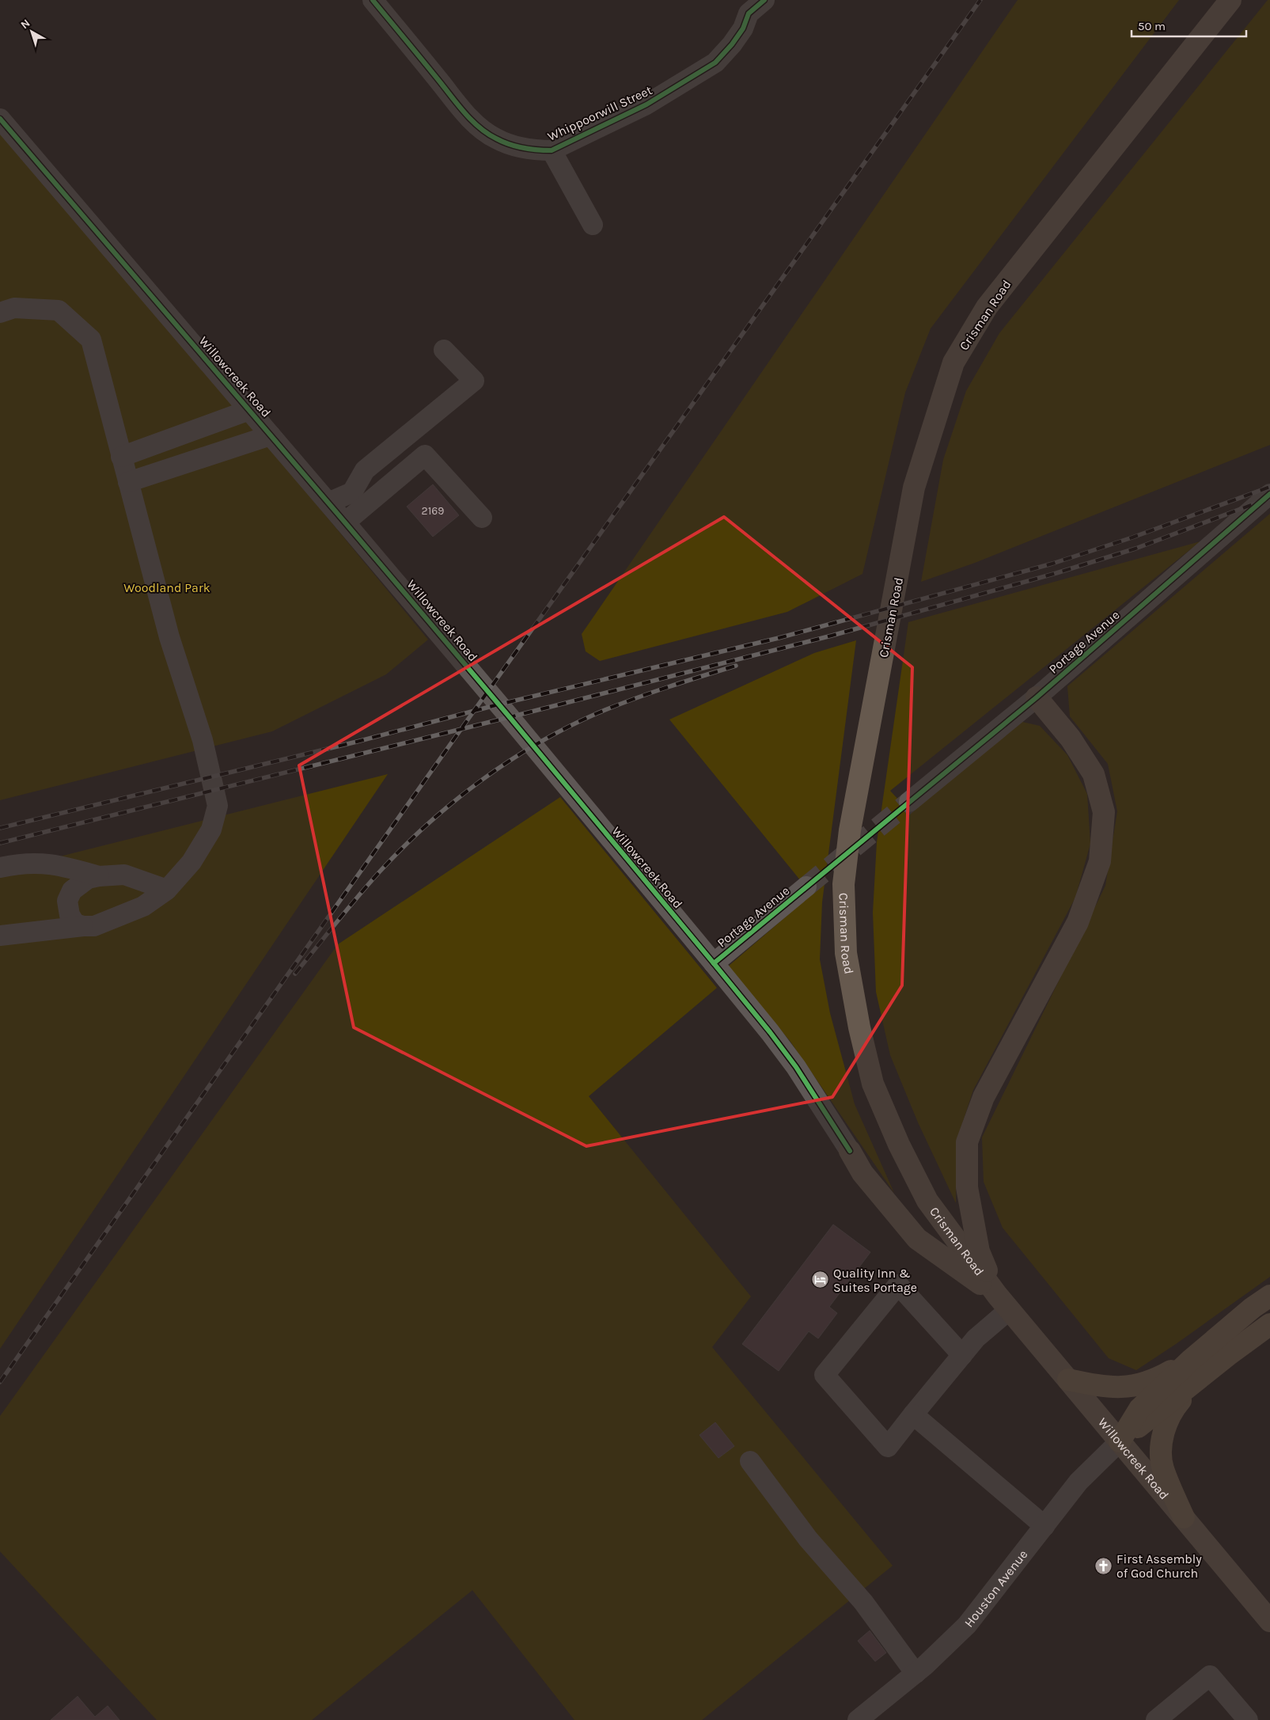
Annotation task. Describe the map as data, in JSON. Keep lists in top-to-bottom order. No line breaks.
{"streets":{"main road":["Crisman Road","Willowcreek Road"],"street":["Whippoorwill Street","Portage Avenue","Houston Avenue"]},"crossings":[["Crisman Road","Willowcreek Road"],["Willowcreek Road","Portage Avenue"],["Willowcreek Road","Houston Avenue"]],"parks":["Woodland Park"],"places":{"hotel":["Quality Inn & Suites Portage"],"church":["First Assembly of God Church"]},"house_numbers":["2169"],"scale_bar":"50 m","north":"top left"}
